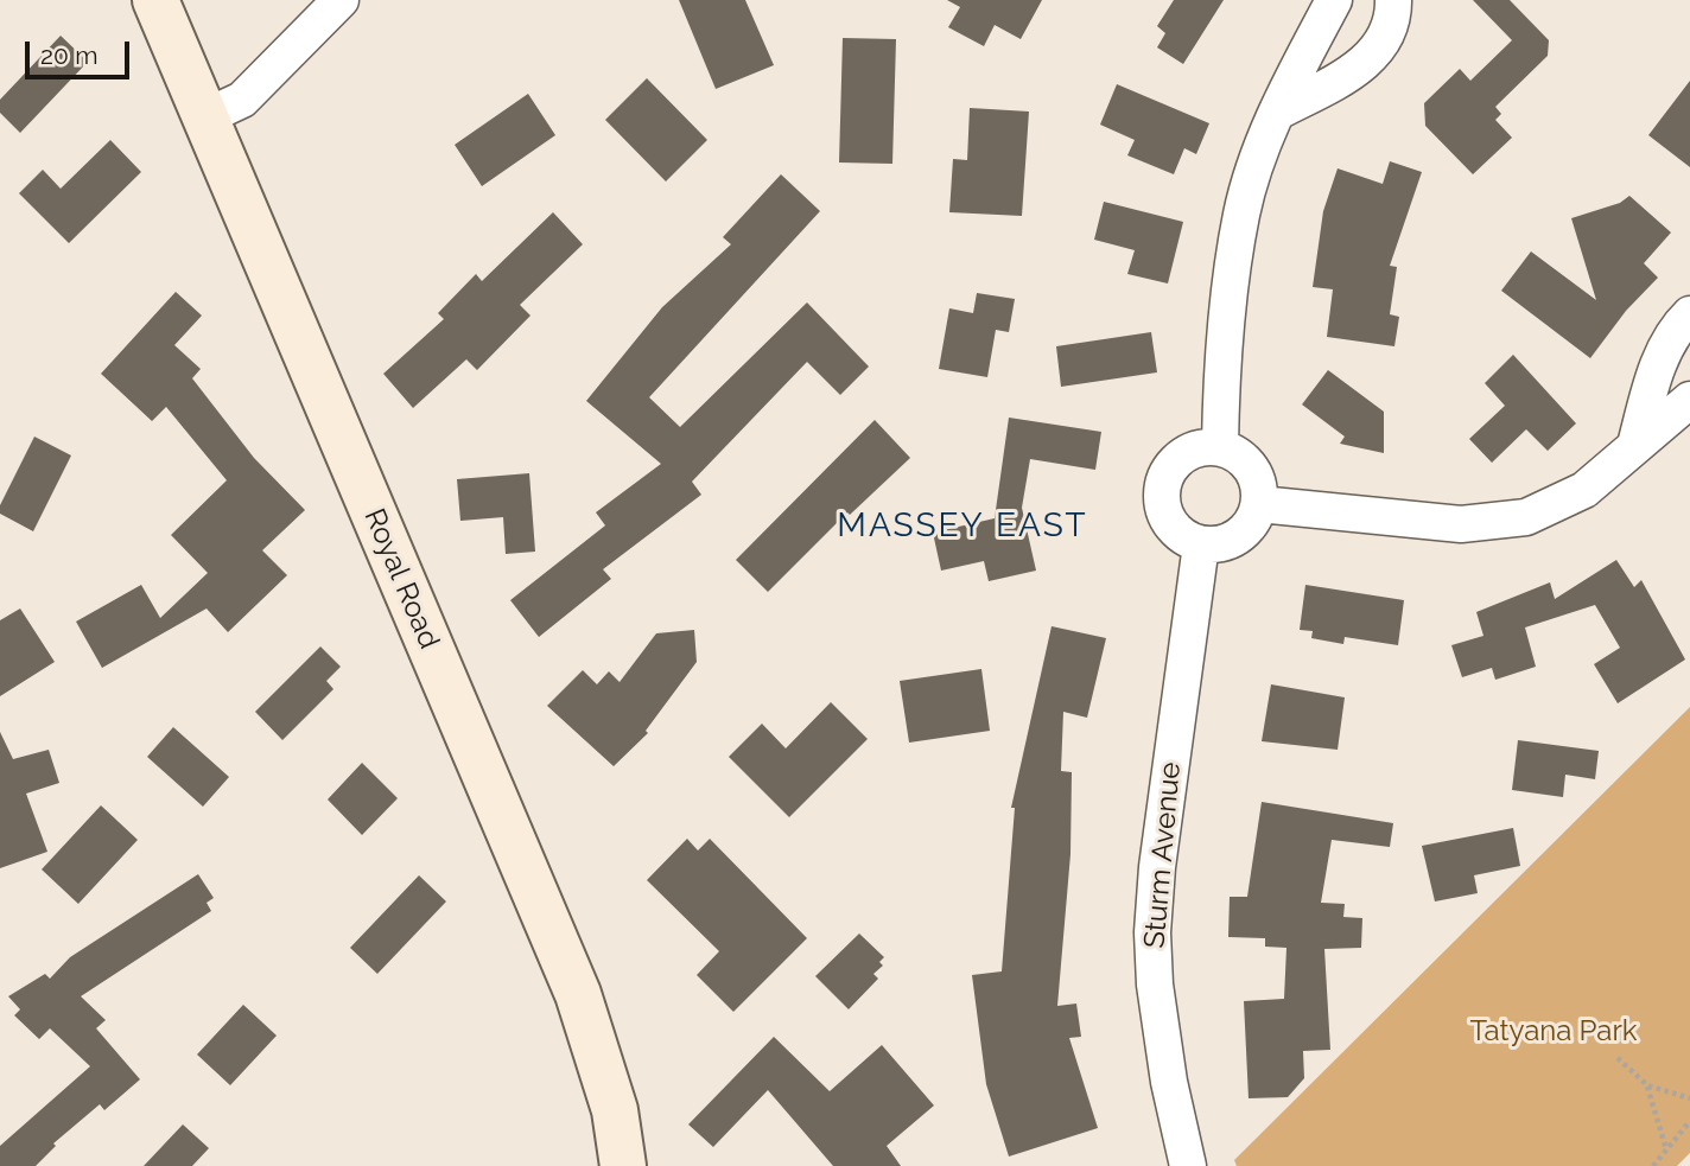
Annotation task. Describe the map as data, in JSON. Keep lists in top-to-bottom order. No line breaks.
{"streets":{"street":["Royal Road","Sturm Avenue"]},"districts":["MASSEY EAST"],"parks":["Tatyana Park"],"scale_bar":"20 m"}
